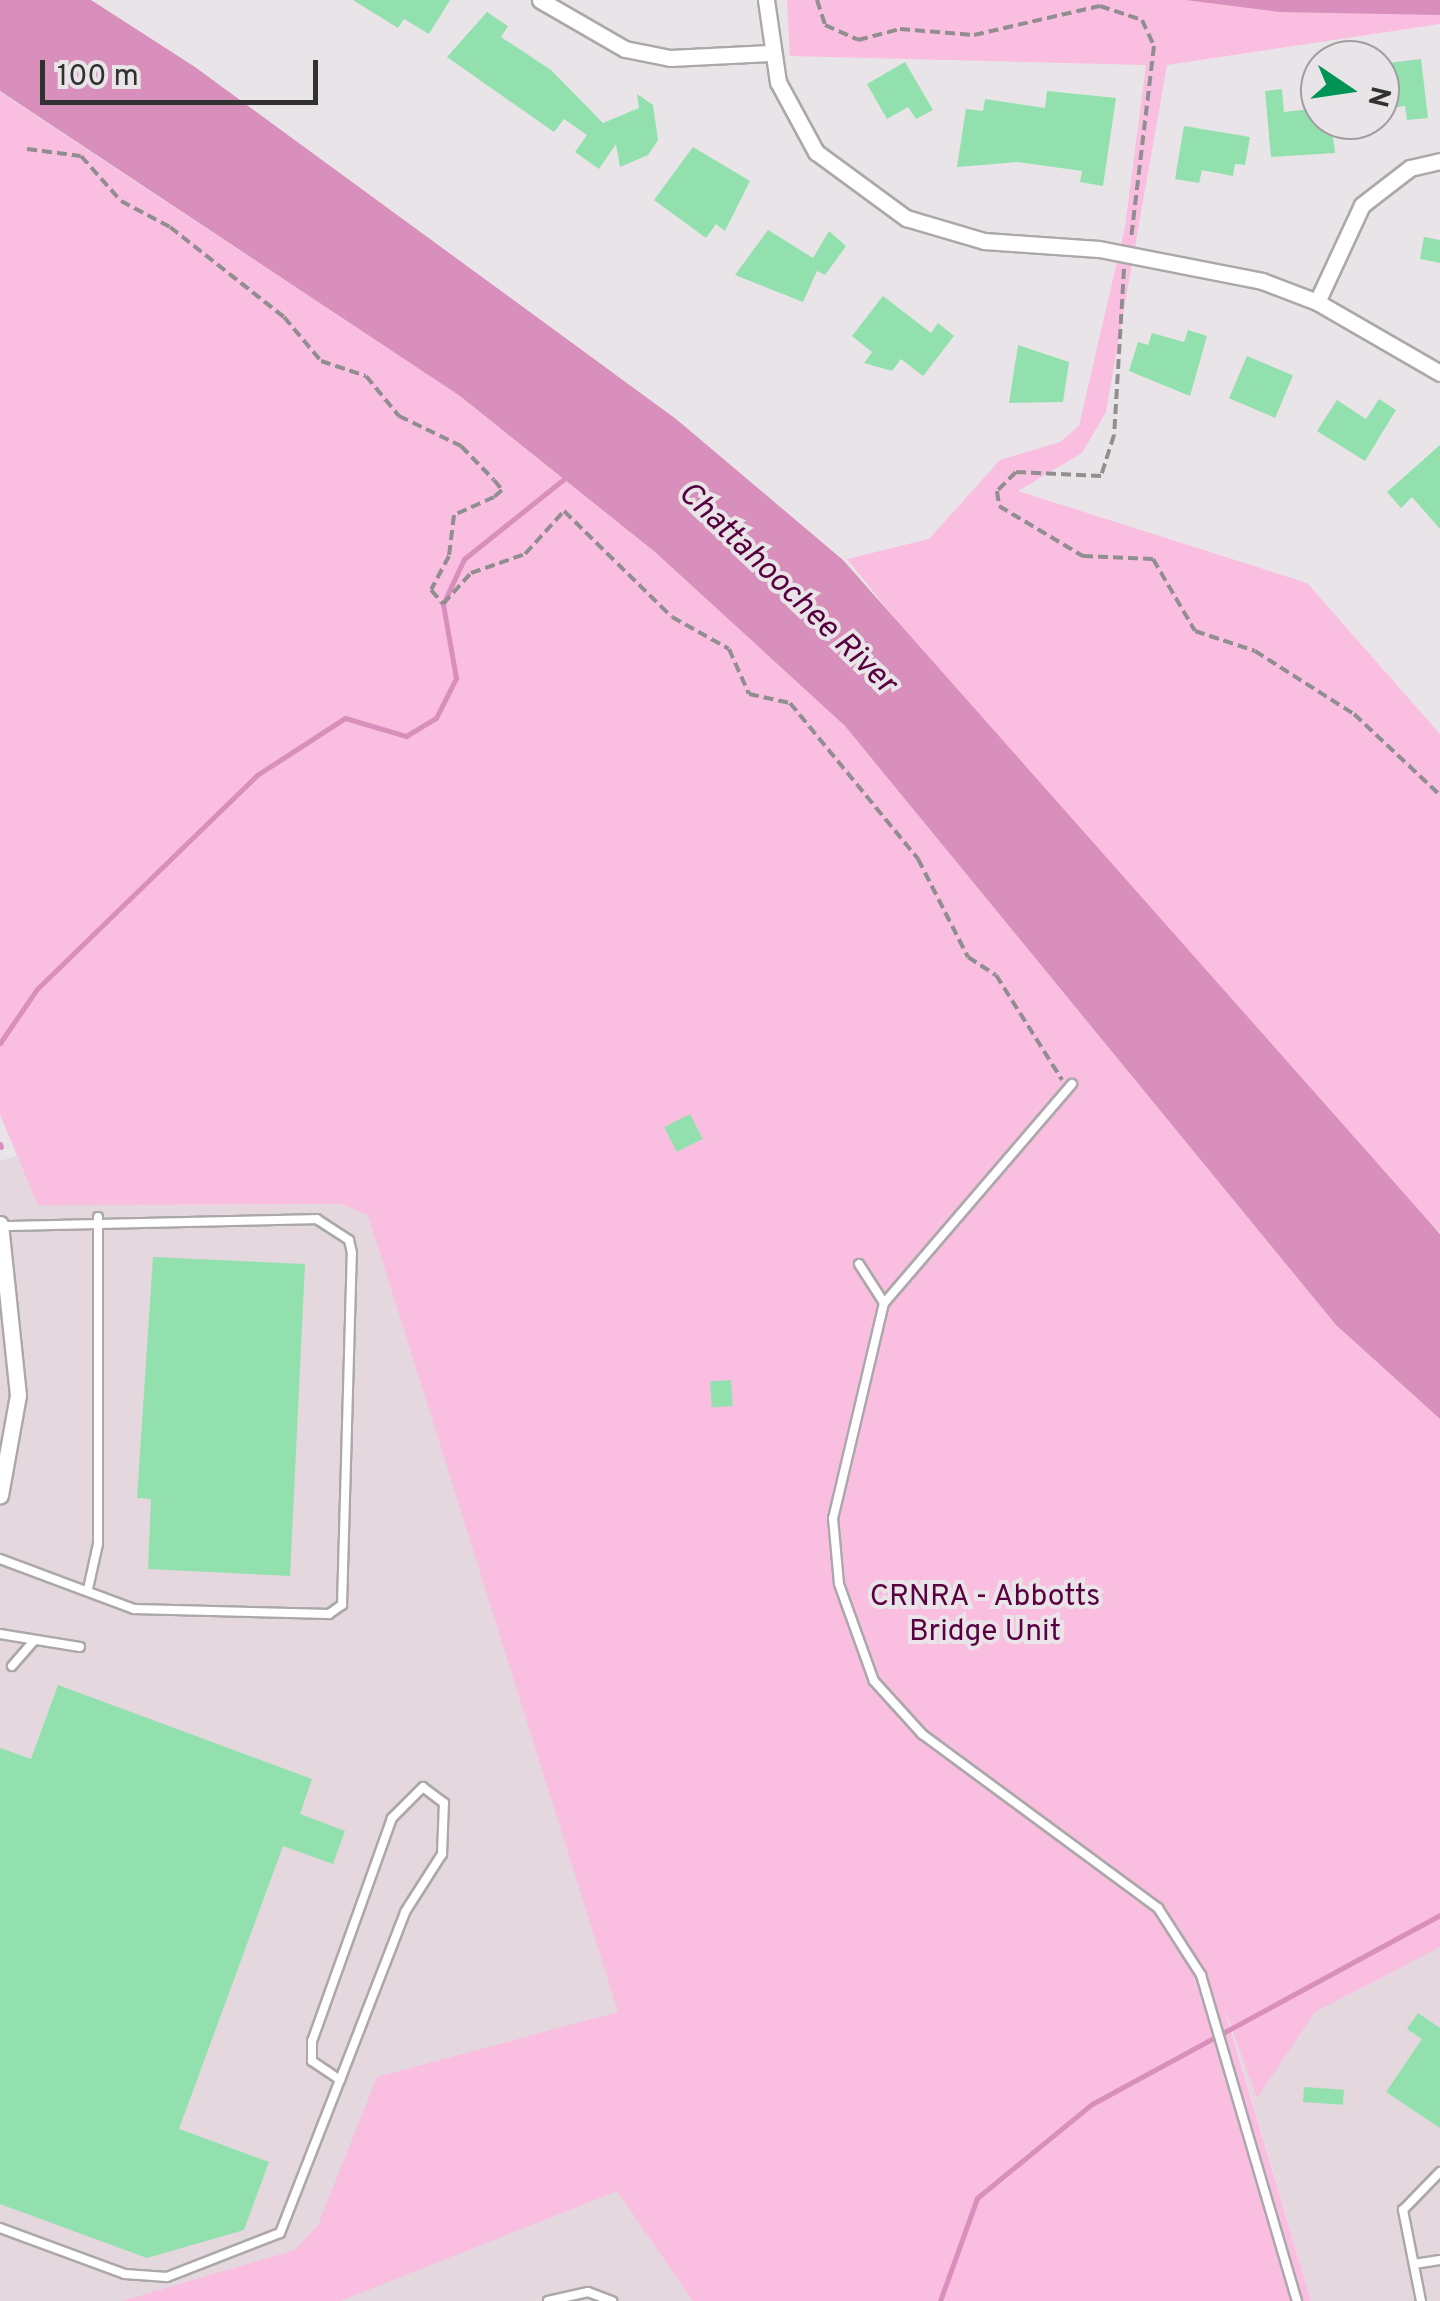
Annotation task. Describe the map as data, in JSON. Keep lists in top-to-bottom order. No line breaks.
{"water":["Chattahoochee River"],"parks":["CRNRA - Abbotts Bridge Unit"],"scale_bar":"100 m","north":"right"}
